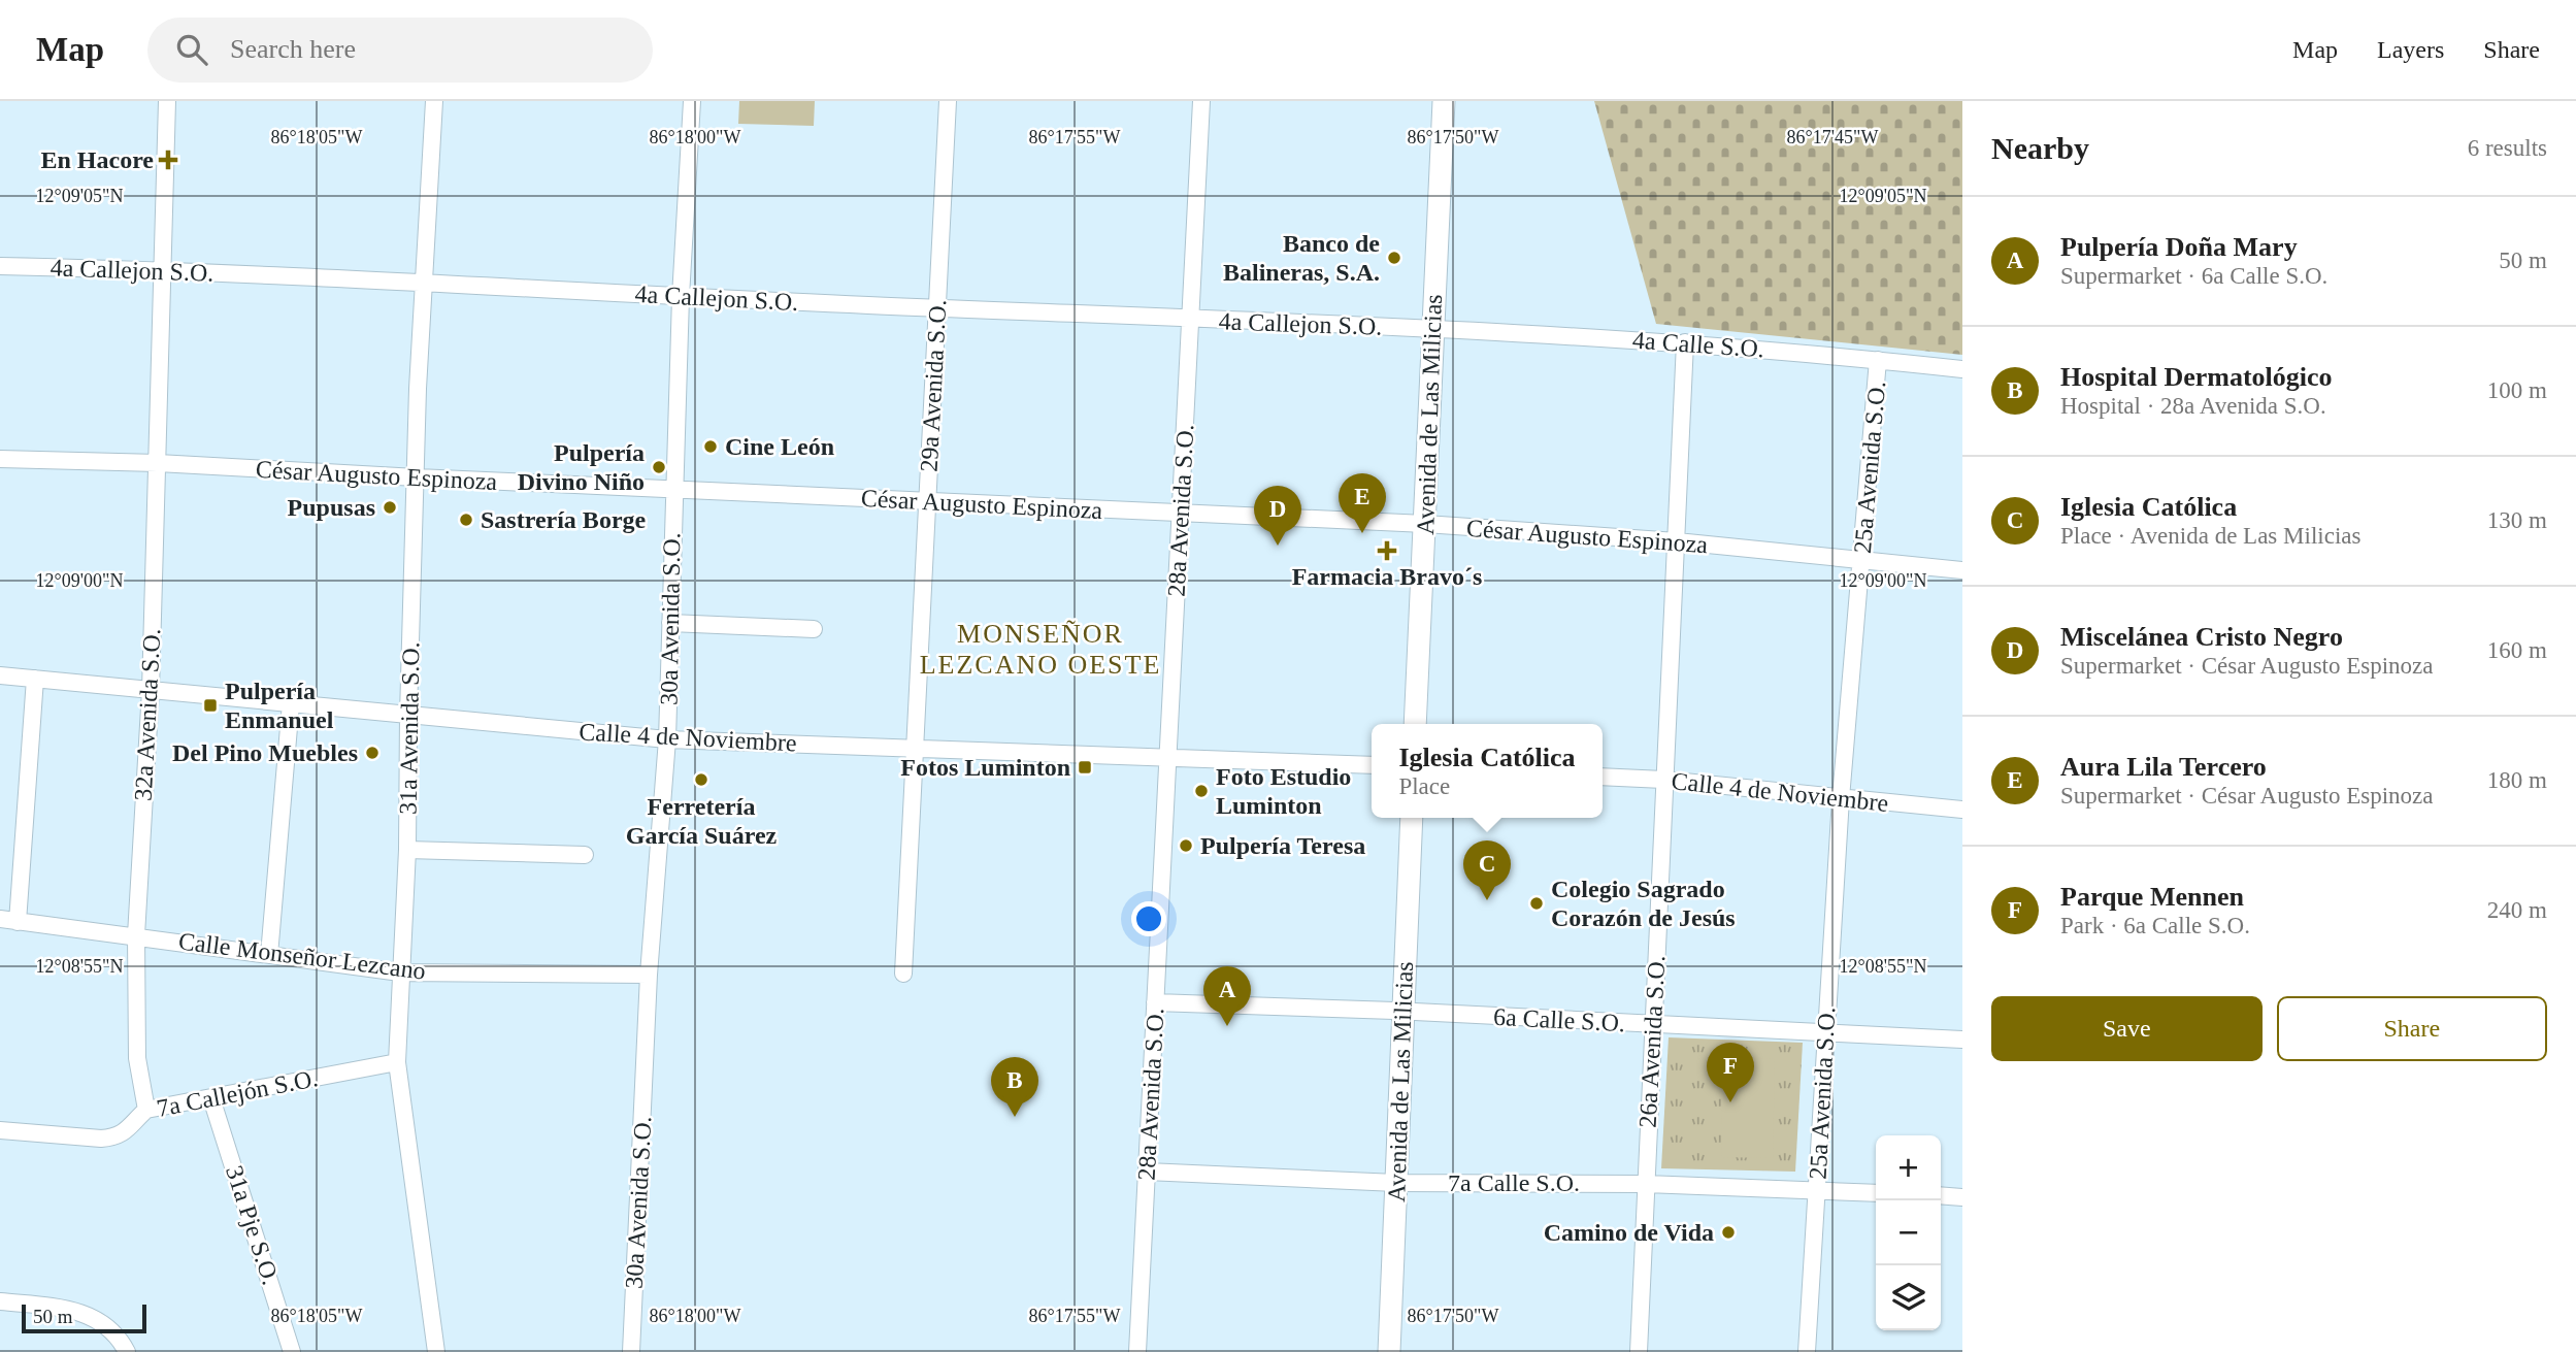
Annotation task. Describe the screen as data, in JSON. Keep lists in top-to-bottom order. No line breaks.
{"streets":{"main road":["Avenida de Las Milicias"],"street":["4a Callejon S.O.","4a Calle S.O.","29a Avenida S.O.","25a Avenida S.O.","César Augusto Espinoza","28a Avenida S.O.","30a Avenida S.O.","32a Avenida S.O.","31a Avenida S.O.","Calle 4 de Noviembre","Calle Monseñor Lezcano","6a Calle S.O.","26a Avenida S.O.","7a Callejón S.O.","7a Calle S.O.","31a Pje S.O."]},"crossings":[["4a Callejon S.O.","4a Calle S.O."],["4a Callejon S.O.","29a Avenida S.O."],["4a Callejon S.O.","Avenida de Las Milicias"],["4a Callejon S.O.","28a Avenida S.O."],["4a Callejon S.O.","30a Avenida S.O."],["4a Callejon S.O.","32a Avenida S.O."],["4a Callejon S.O.","31a Avenida S.O."],["4a Calle S.O.","Avenida de Las Milicias"],["4a Calle S.O.","25a Avenida S.O."],["4a Calle S.O.","26a Avenida S.O."],["29a Avenida S.O.","César Augusto Espinoza"],["29a Avenida S.O.","Calle 4 de Noviembre"],["Avenida de Las Milicias","César Augusto Espinoza"],["Avenida de Las Milicias","6a Calle S.O."],["Avenida de Las Milicias","7a Calle S.O."],["25a Avenida S.O.","César Augusto Espinoza"],["25a Avenida S.O.","Calle 4 de Noviembre"],["25a Avenida S.O.","6a Calle S.O."],["25a Avenida S.O.","7a Calle S.O."],["César Augusto Espinoza","28a Avenida S.O."],["César Augusto Espinoza","30a Avenida S.O."],["César Augusto Espinoza","32a Avenida S.O."],["César Augusto Espinoza","31a Avenida S.O."],["César Augusto Espinoza","26a Avenida S.O."],["28a Avenida S.O.","Calle 4 de Noviembre"],["28a Avenida S.O.","6a Calle S.O."],["28a Avenida S.O.","7a Calle S.O."],["30a Avenida S.O.","Calle 4 de Noviembre"],["30a Avenida S.O.","Calle Monseñor Lezcano"],["32a Avenida S.O.","Calle 4 de Noviembre"],["32a Avenida S.O.","Calle Monseñor Lezcano"],["32a Avenida S.O.","7a Callejón S.O."],["31a Avenida S.O.","Calle 4 de Noviembre"],["31a Avenida S.O.","Calle Monseñor Lezcano"],["31a Avenida S.O.","7a Callejón S.O."],["Calle 4 de Noviembre","26a Avenida S.O."],["6a Calle S.O.","26a Avenida S.O."],["26a Avenida S.O.","7a Calle S.O."],["7a Callejón S.O.","31a Pje S.O."]],"districts":["MONSEÑOR LEZCANO OESTE"],"places":{"health":["En Hacore","Farmacia Bravo´s"],"other":["Banco de Balineras, S.A.","Cine León","Pulpería Divino Niño","Pupusas","Sastrería Borge","Del Pino Muebles","Ferretería García Suárez","Foto Estudio Luminton","Pulpería Teresa","Colegio Sagrado Corazón de Jesús","Camino de Vida"],"transit":["Pulpería Enmanuel","Fotos Luminton"]},"scale_bar":"50 m","page":{"header":"Map","search":"Search here","nav":["Map","Layers","Share"],"heading":["Nearby","6 results"],"list":[{"mark":"A","name":"Pulpería Doña Mary","note":"Supermarket · 6a Calle S.O.","value":"50 m"},{"mark":"B","name":"Hospital Dermatológico","note":"Hospital · 28a Avenida S.O.","value":"100 m"},{"mark":"C","name":"Iglesia Católica","note":"Place · Avenida de Las Milicias","value":"130 m"},{"mark":"D","name":"Miscelánea Cristo Negro","note":"Supermarket · César Augusto Espinoza","value":"160 m"},{"mark":"E","name":"Aura Lila Tercero","note":"Supermarket · César Augusto Espinoza","value":"180 m"},{"mark":"F","name":"Parque Mennen","note":"Park · 6a Calle S.O.","value":"240 m"}],"pins":["E","D","C","A","F","B"],"popup":["Iglesia Católica","Place"],"buttons":["Save","Share"],"map_buttons":["+","−"],"scale":"50 m"},"coordinates":["86°18'05\"W","86°18'00\"W","86°17'55\"W","86°17'50\"W","86°17'45\"W","12°09'05\"N","12°09'00\"N","12°08'55\"N"]}
